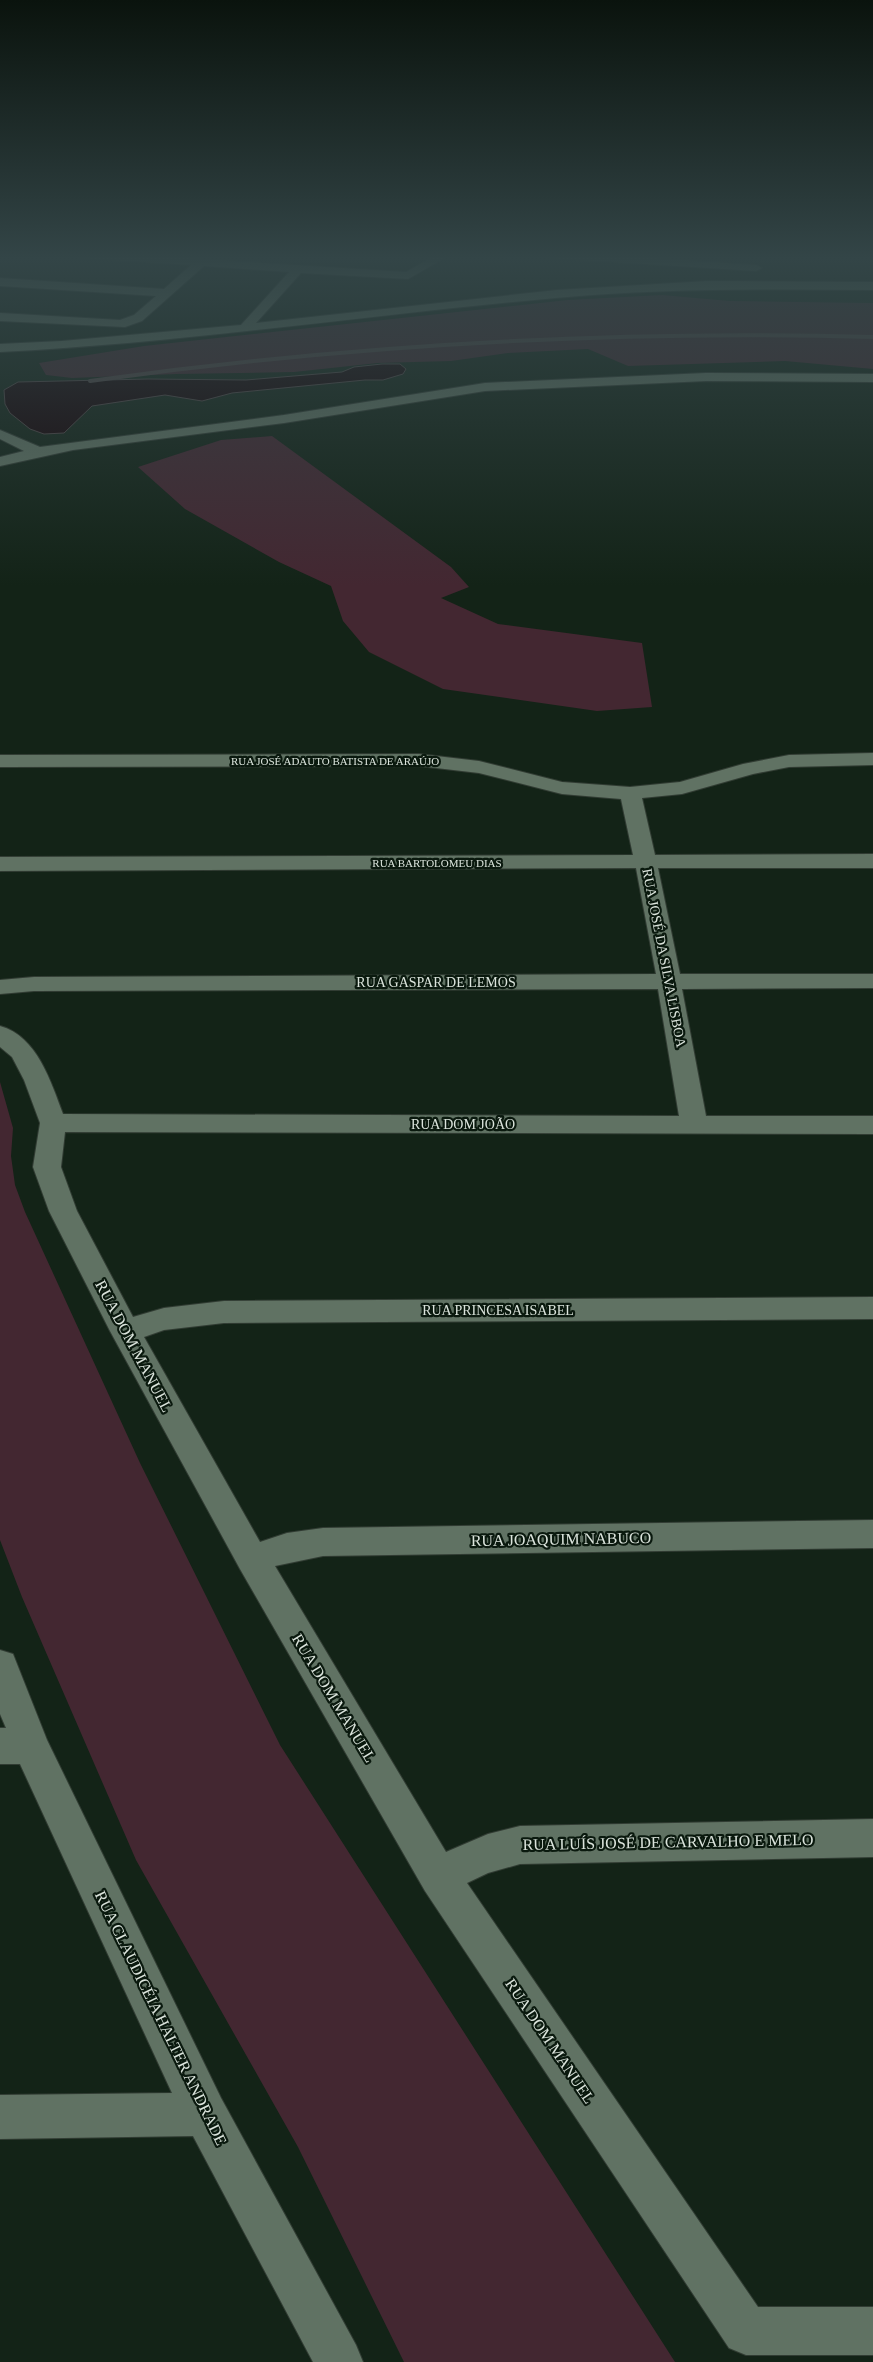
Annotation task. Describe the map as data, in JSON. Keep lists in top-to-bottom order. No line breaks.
{"streets":{"street":["RUA JOSÉ ADAUTO BATISTA DE ARAÚJO","RUA BARTOLOMEU DIAS","RUA JOSÉ DA SILVA LISBOA","RUA GASPAR DE LEMOS","RUA DOM JOÃO","RUA PRINCESA ISABEL","RUA DOM MANUEL","RUA JOAQUIM NABUCO","RUA LUÍS JOSÉ DE CARVALHO E MELO","RUA CLAUDICÉIA HALTER ANDRADE"]},"crossings":[["RUA JOSÉ ADAUTO BATISTA DE ARAÚJO","RUA JOSÉ DA SILVA LISBOA"],["RUA BARTOLOMEU DIAS","RUA JOSÉ DA SILVA LISBOA"],["RUA JOSÉ DA SILVA LISBOA","RUA GASPAR DE LEMOS"],["RUA JOSÉ DA SILVA LISBOA","RUA DOM JOÃO"],["RUA DOM JOÃO","RUA DOM MANUEL"],["RUA PRINCESA ISABEL","RUA DOM MANUEL"],["RUA DOM MANUEL","RUA JOAQUIM NABUCO"],["RUA DOM MANUEL","RUA LUÍS JOSÉ DE CARVALHO E MELO"]]}
